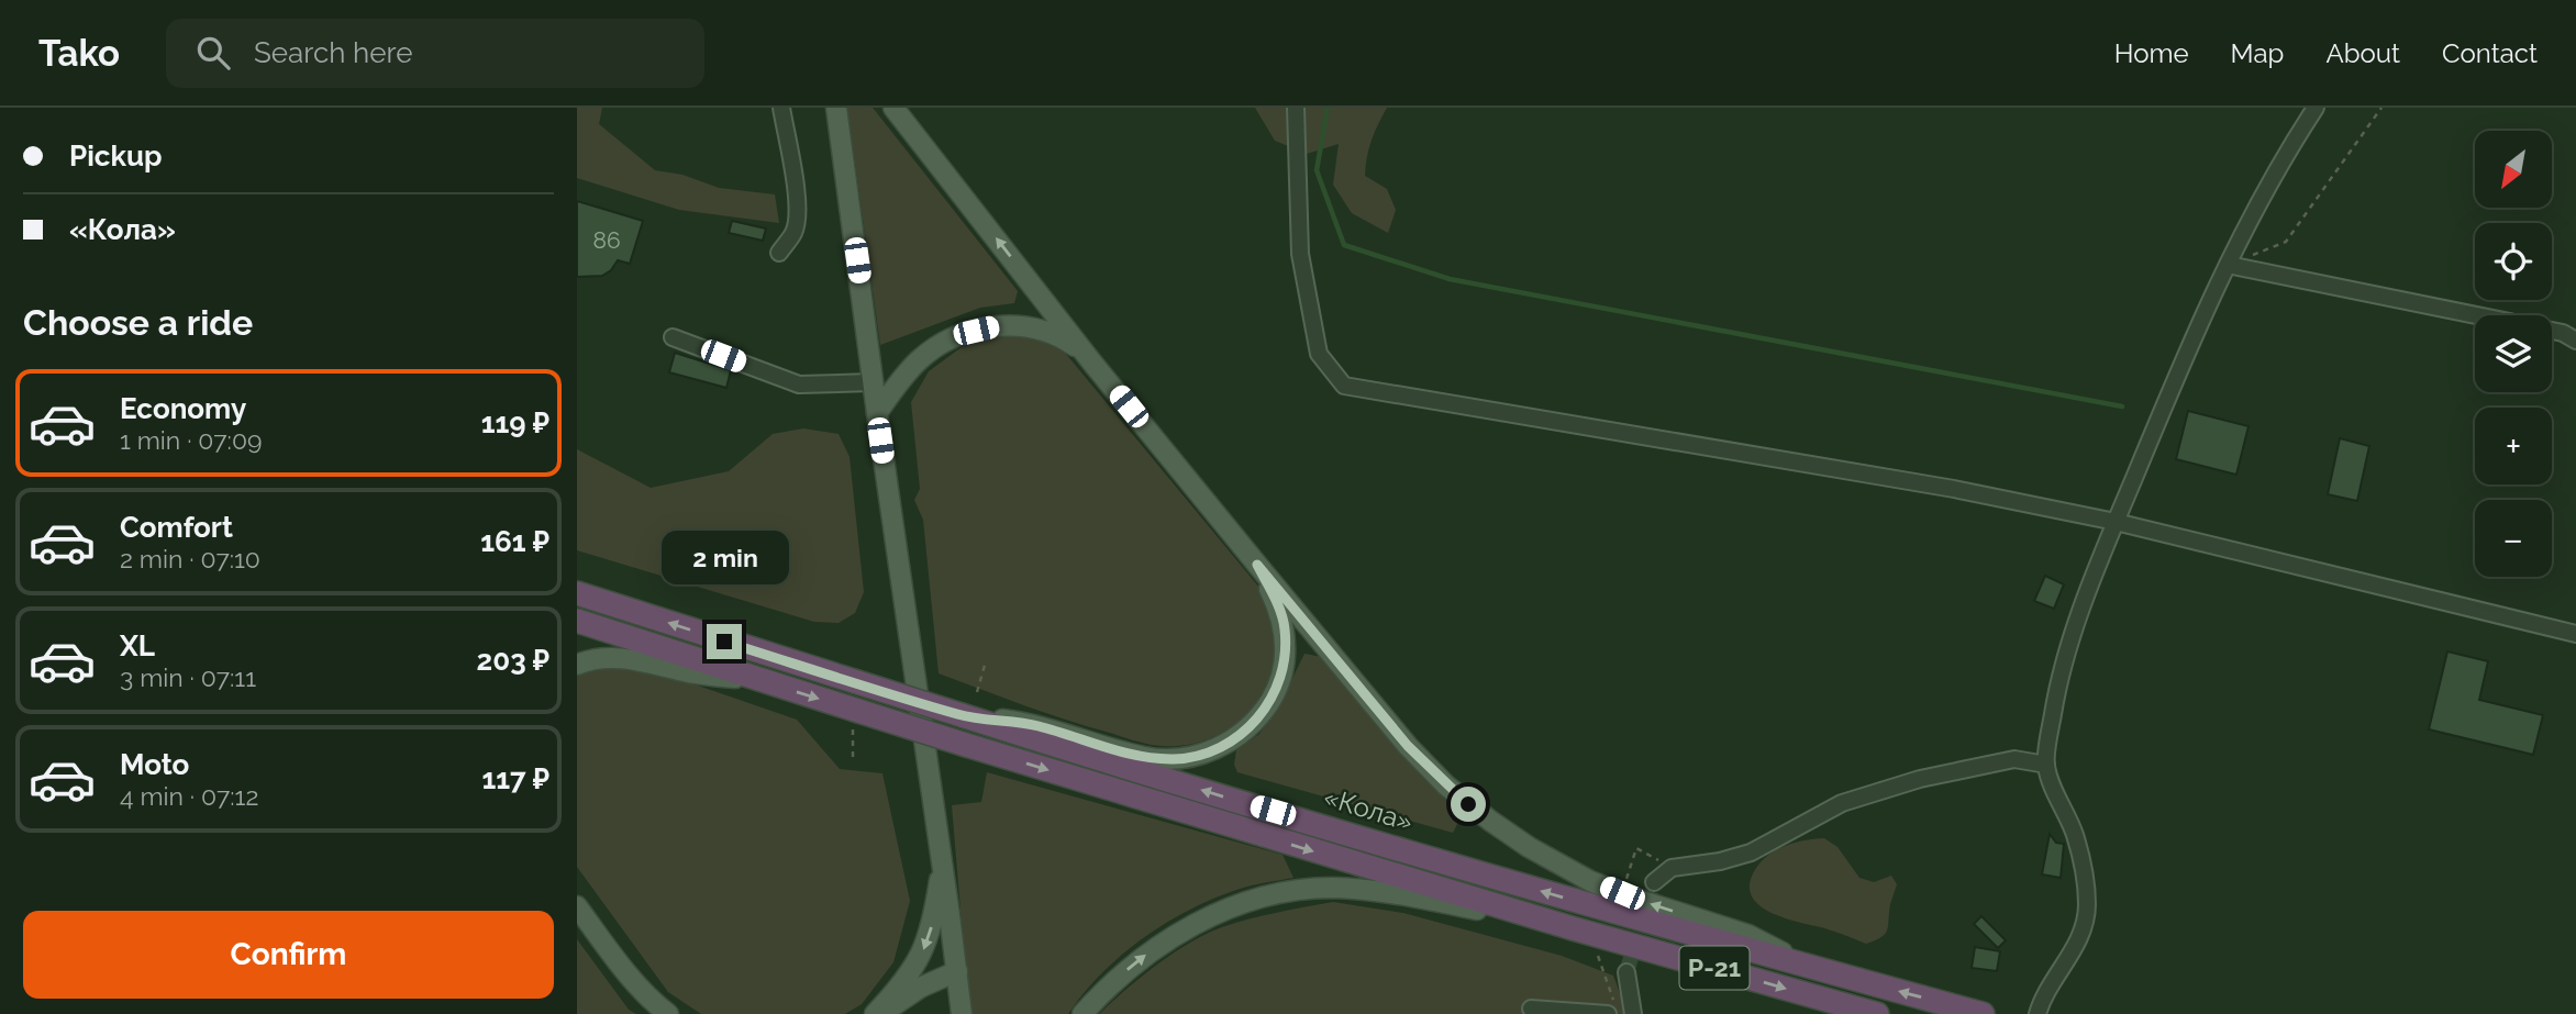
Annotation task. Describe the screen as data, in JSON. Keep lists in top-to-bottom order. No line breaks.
{"streets":{"highway":["«Кола»","Р-21"]},"crossings":[["«Кола»","Р-21"]],"house_numbers":["86"],"north":"bottom left","page":{"header":"Tako","search":"Search here","nav":["Home","Map","About","Contact"],"banner":["Pickup","«Кола»"],"map_buttons":["+","−"],"heading":"Choose a ride","list":[{"name":"Economy","note":"1 min · 07:09","value":"119 ₽"},{"name":"Comfort","note":"2 min · 07:10","value":"161 ₽"},{"name":"XL","note":"3 min · 07:11","value":"203 ₽"},{"name":"Moto","note":"4 min · 07:12","value":"117 ₽"}],"bubble":"2 min","buttons":"Confirm"}}
